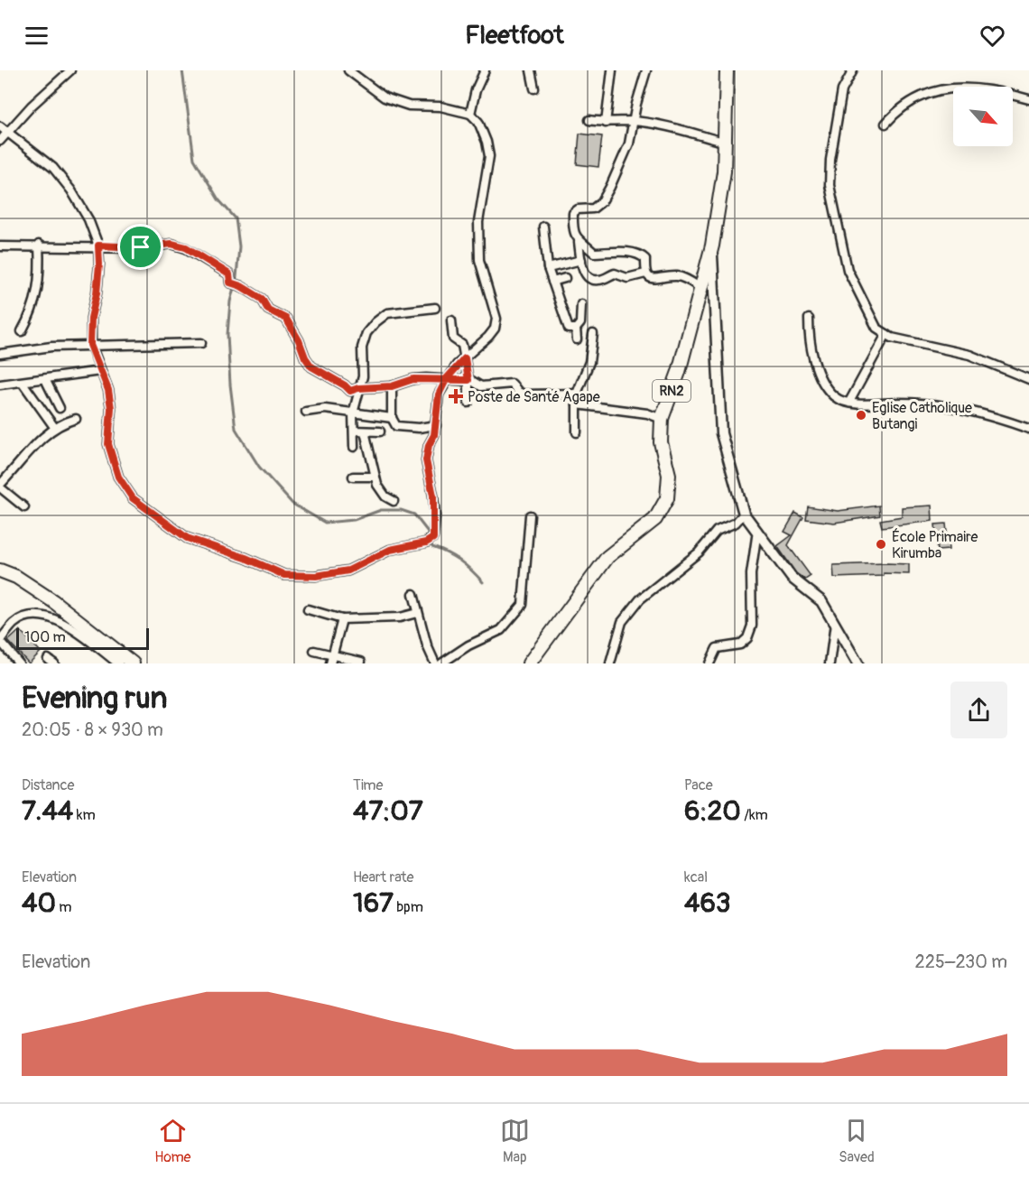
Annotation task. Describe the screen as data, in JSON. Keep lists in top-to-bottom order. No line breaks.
{"streets":{"highway":["RN2"]},"places":{"health":["Poste de Santé Agape"],"other":["Eglise Catholique Butangi","École Primaire Kirumba"]},"scale_bar":"100 m","north":"bottom right","page":{"header":"Fleetfoot","scale":"100 m","heading":["Evening run","20:05 · 8 × 930 m"],"stats":[["Distance","7.44 km"],["Time","47:07"],["Pace","6:20 /km"],["Elevation","40 m"],["Heart rate","167 bpm"],["kcal","463"]],"chart":["Elevation","225–230 m"],"tabs":["Home","Map","Saved"]}}
